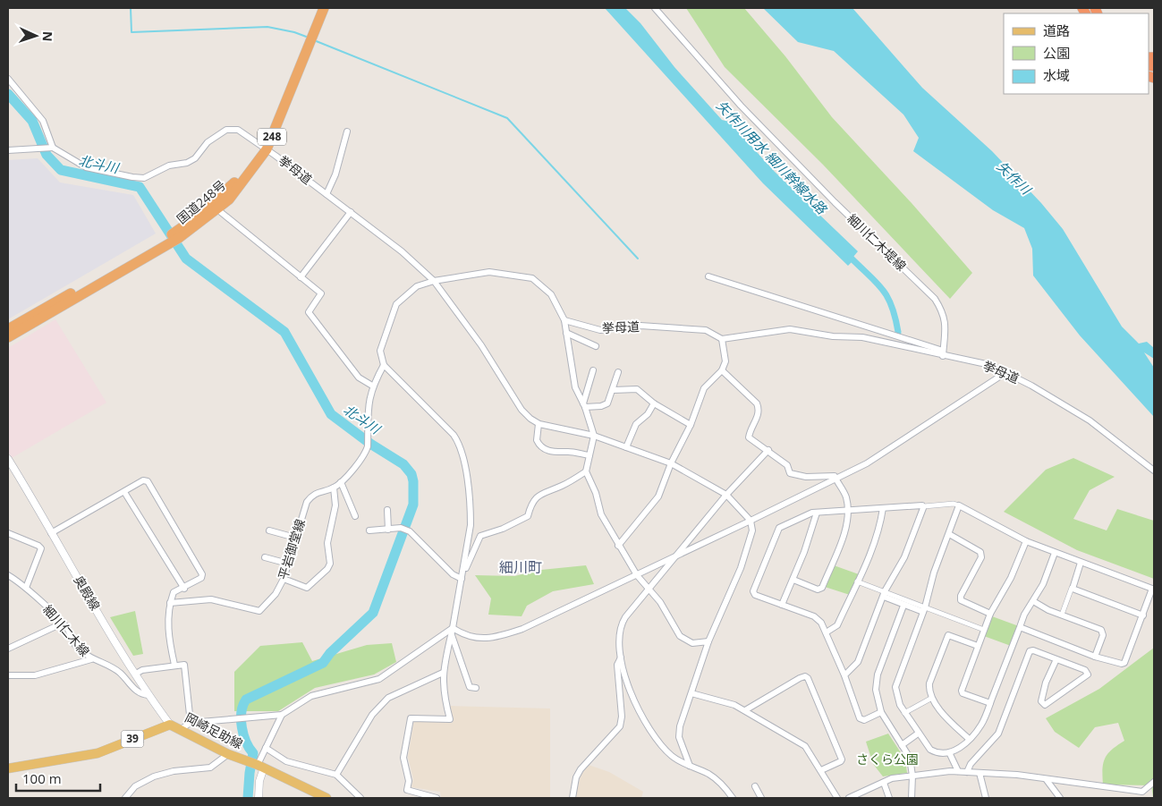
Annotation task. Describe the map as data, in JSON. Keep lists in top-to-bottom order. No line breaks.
{"streets":{"highway":["248","国道248号"],"main road":["岡崎足助線","39"],"street":["挙母道","細川仁木堤線","平岩御堂線","奥殿線","細川仁木線"]},"crossings":[["挙母道","国道248号"],["挙母道","細川仁木堤線"],["奥殿線","細川仁木線"],["奥殿線","岡崎足助線"]],"districts":["細川町"],"water":["矢作川用水 細川幹線水路","北斗川","矢作川"],"parks":["さくら公園"],"legend":["道路","公園","水域"],"scale_bar":"100 m","north":"right"}
